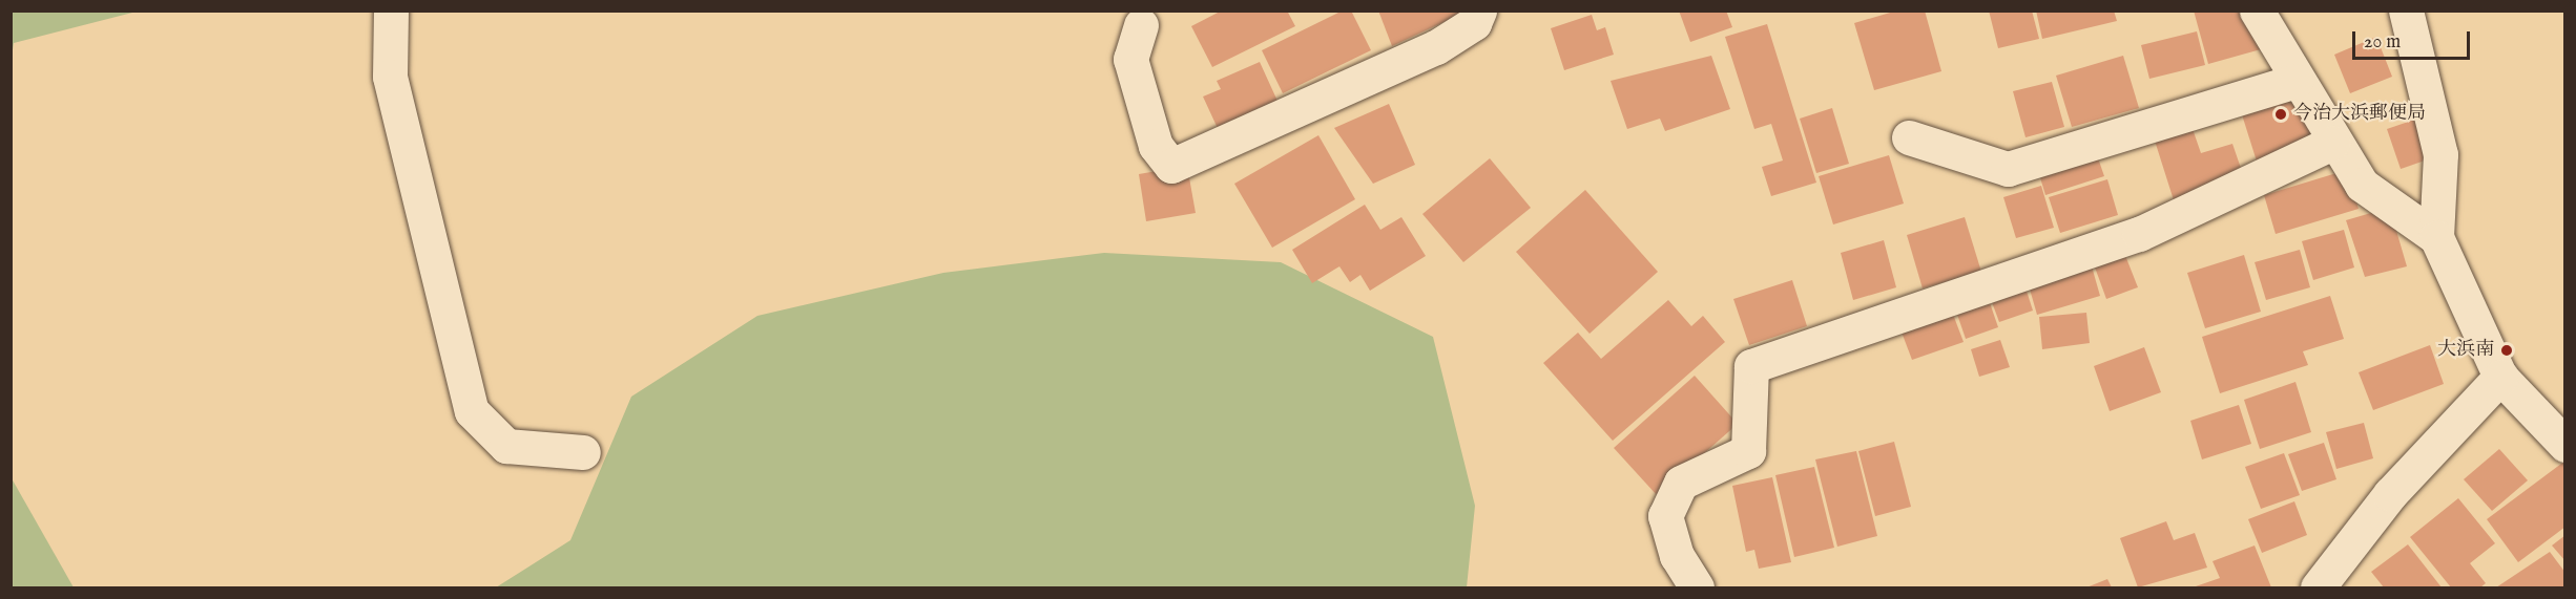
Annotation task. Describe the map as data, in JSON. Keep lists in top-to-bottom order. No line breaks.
{"places":["今治大浜郵便局","大浜南"],"scale_bar":"20 m"}
